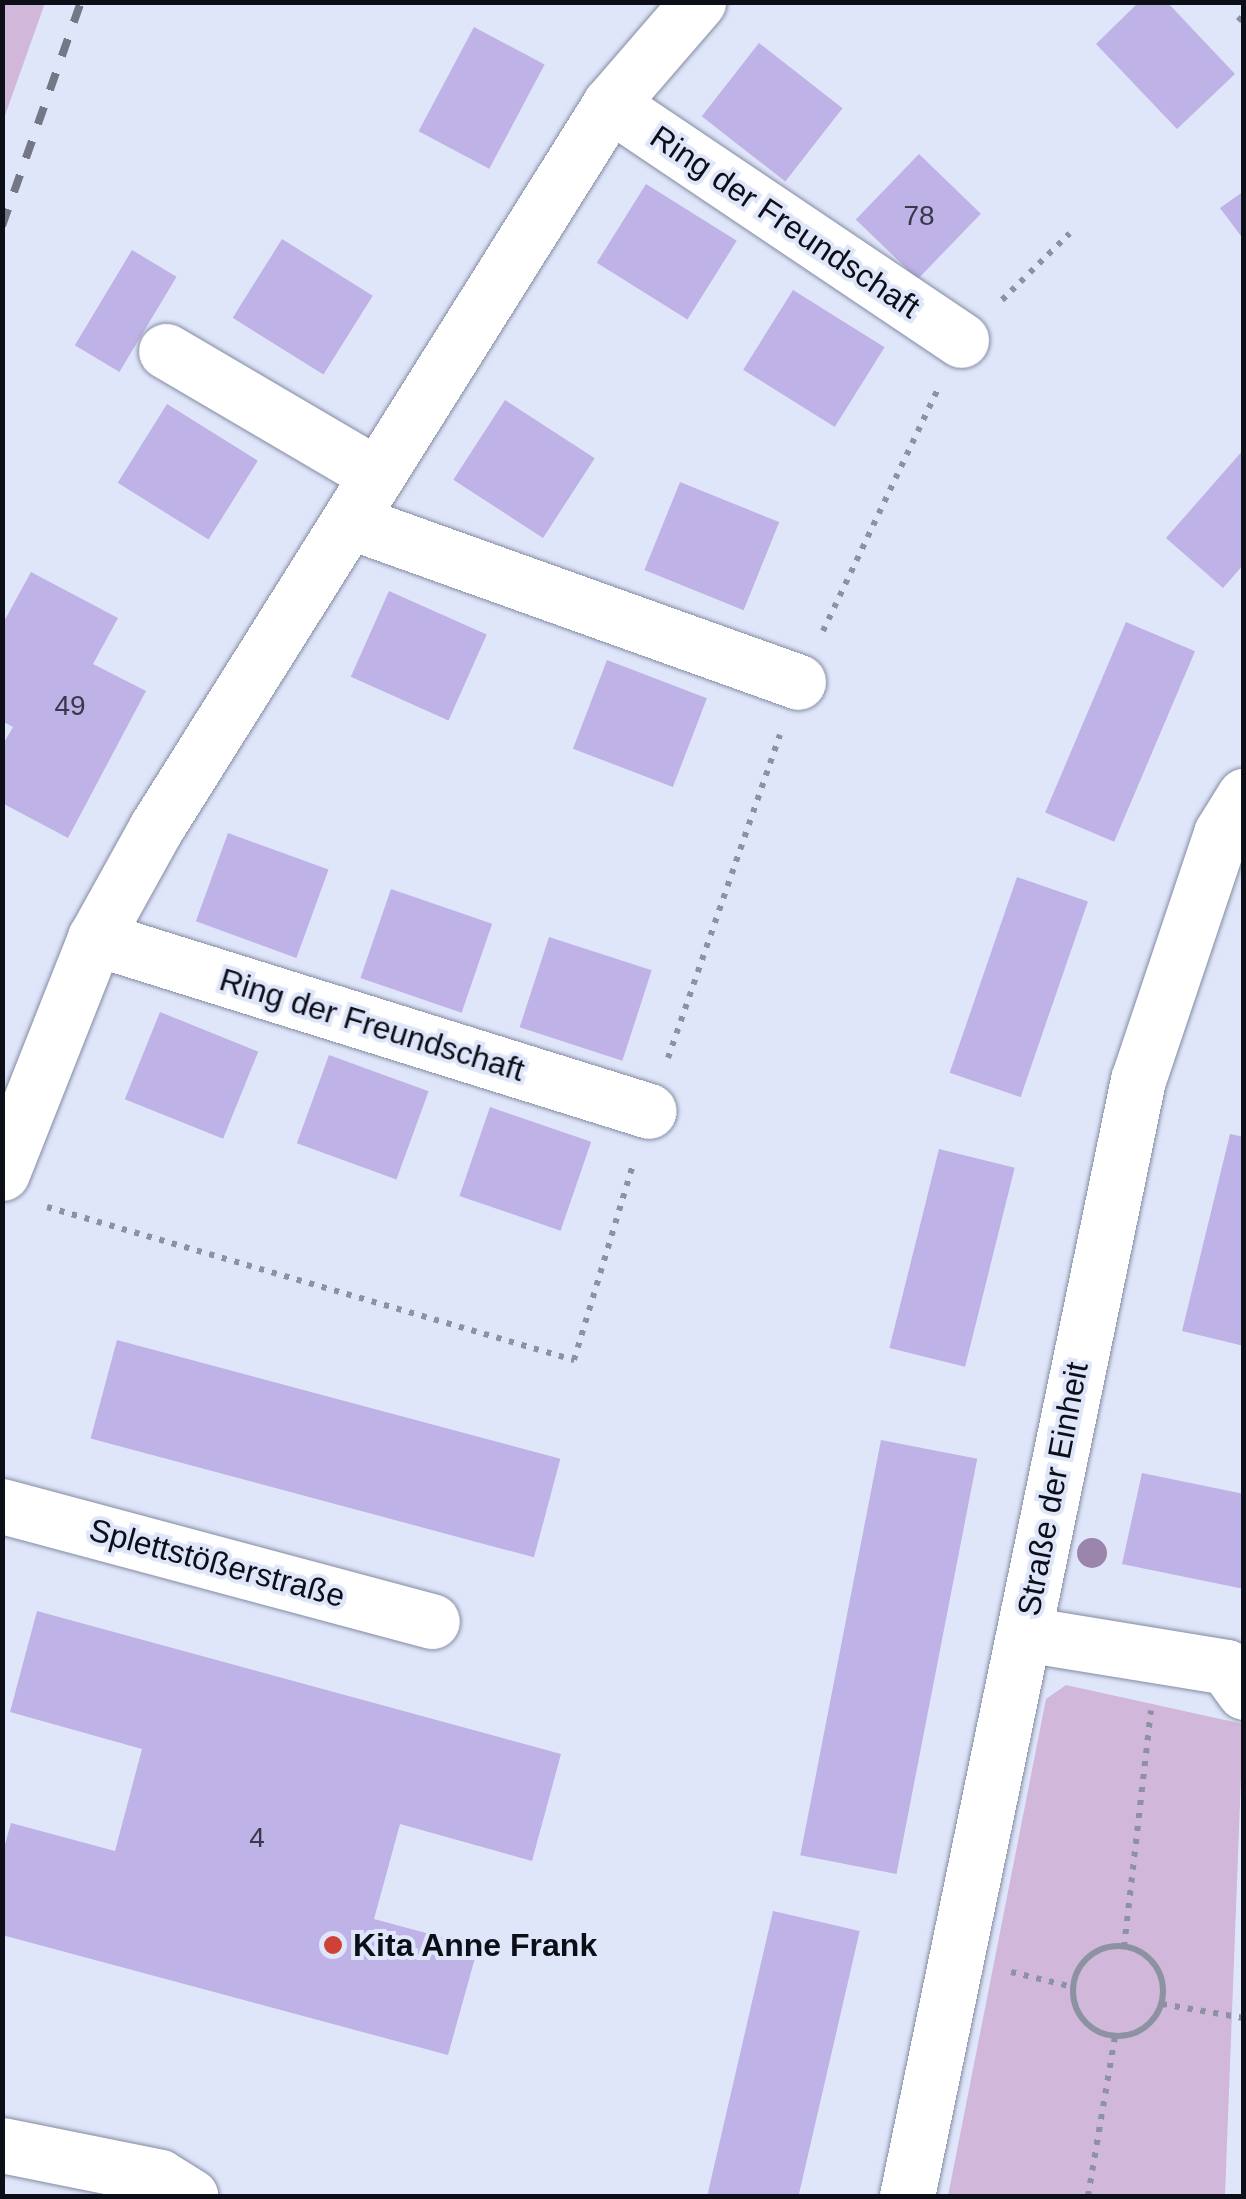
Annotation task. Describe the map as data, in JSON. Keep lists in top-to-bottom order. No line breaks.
{"streets":{"street":["Ring der Freundschaft","Straße der Einheit","Splettstößerstraße"]},"places":["Kita Anne Frank"],"house_numbers":["78","49","4"]}
